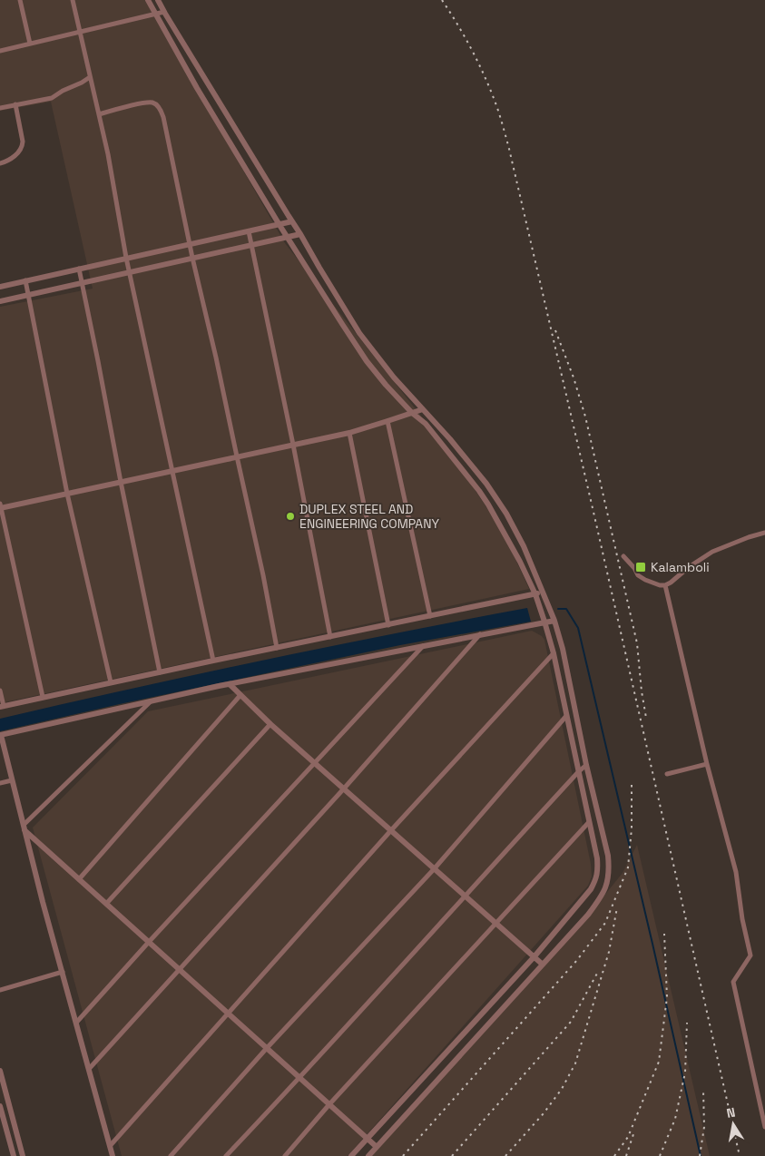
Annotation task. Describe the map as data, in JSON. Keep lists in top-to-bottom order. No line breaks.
{"places":{"other":["DUPLEX STEEL AND ENGINEERING COMPANY"],"transit":["Kalamboli"]},"north":"top"}
